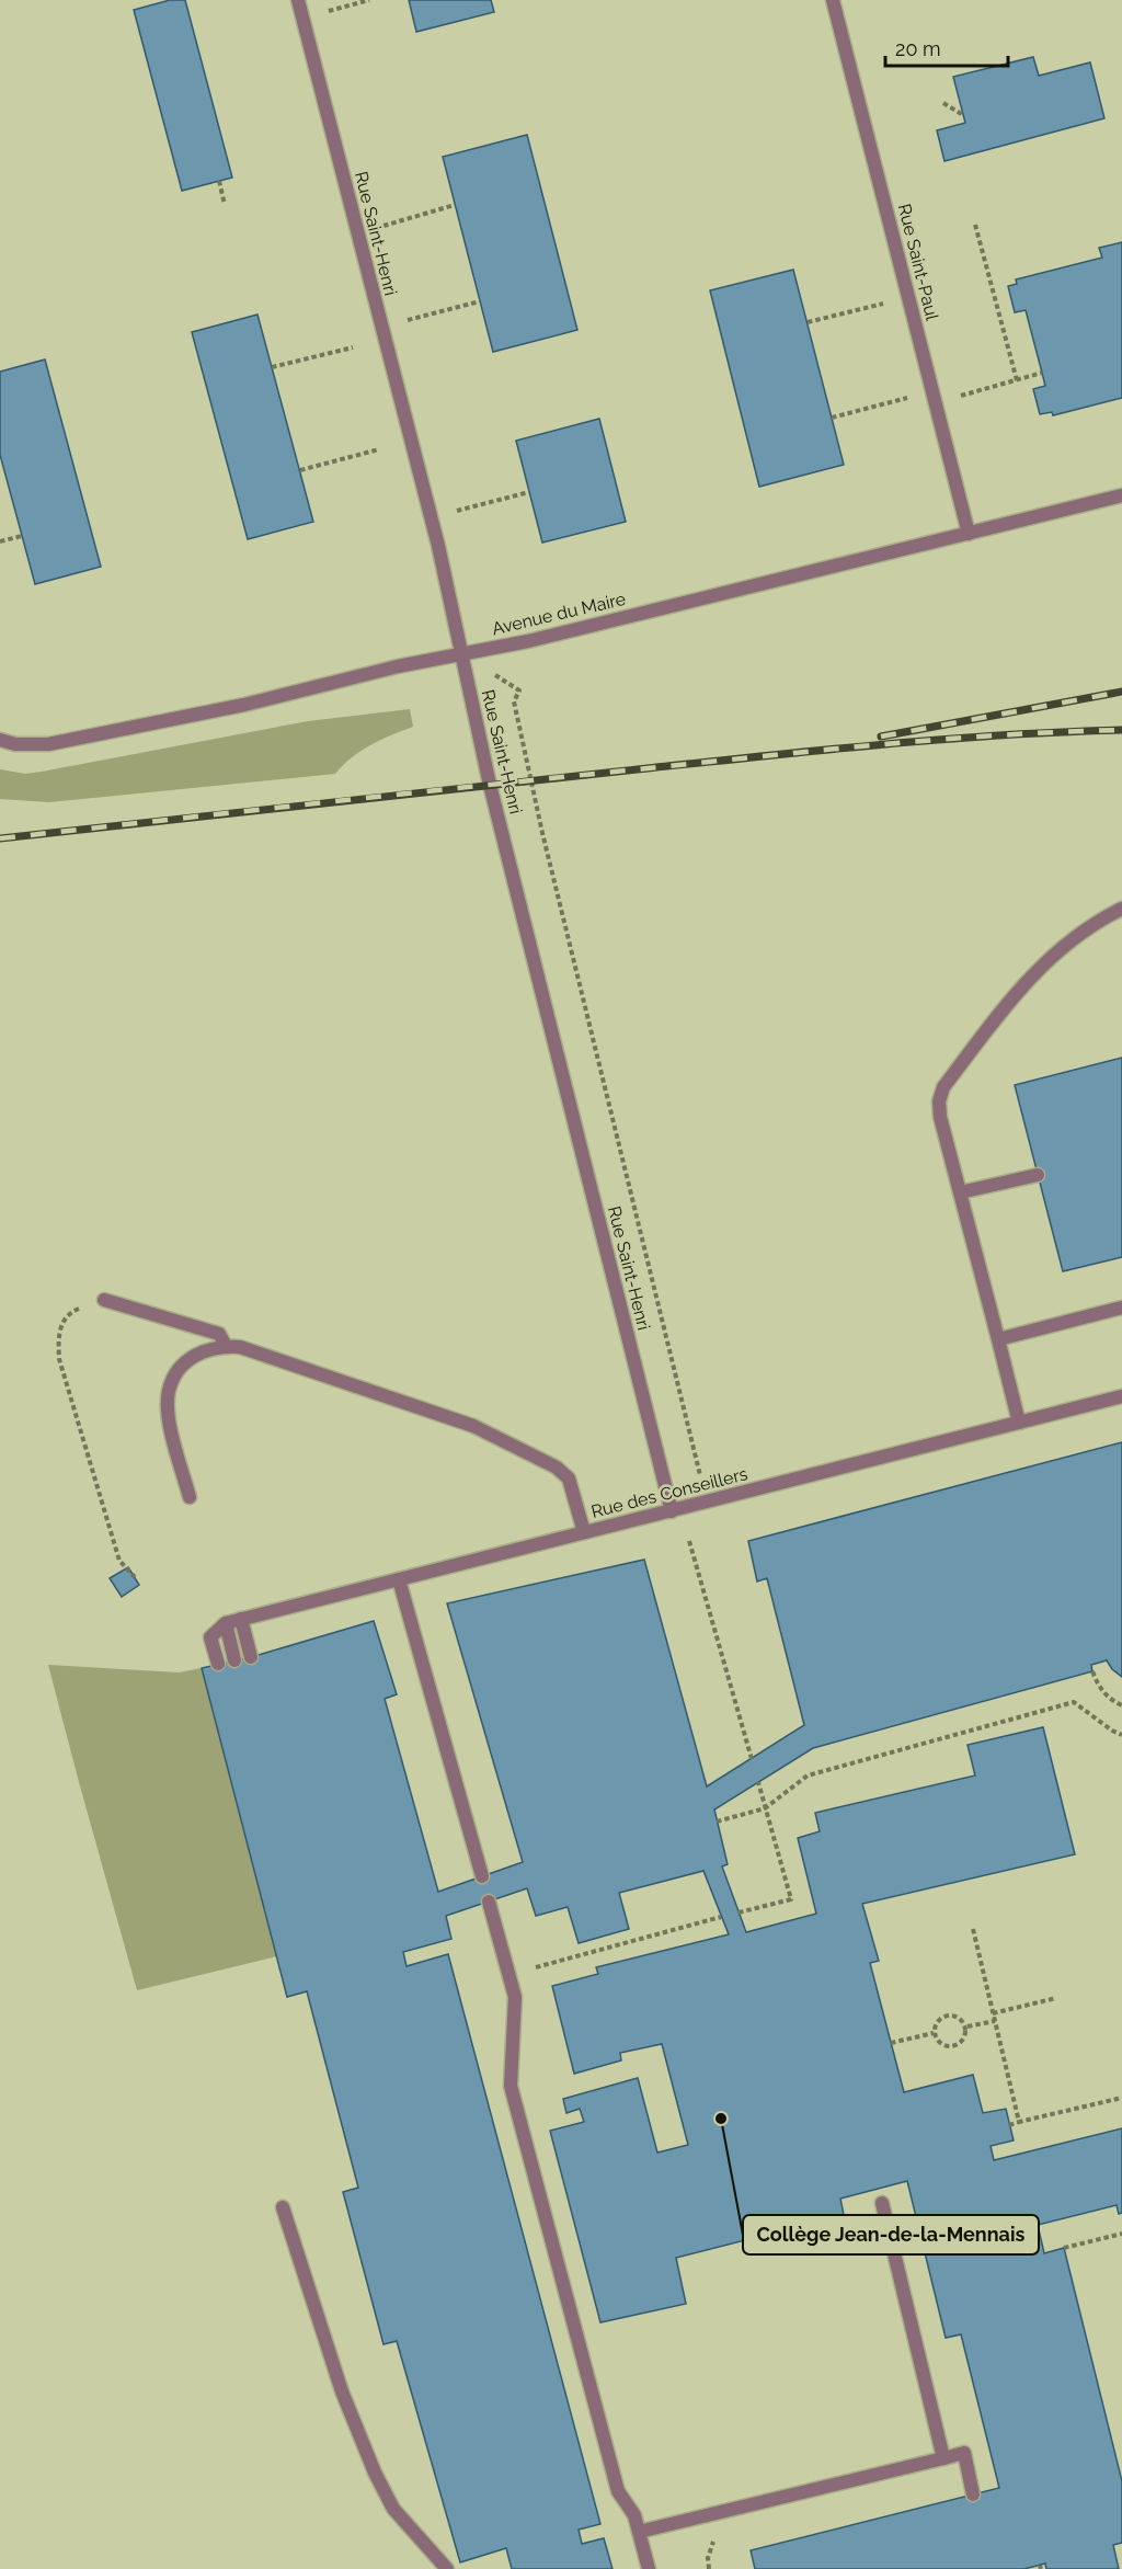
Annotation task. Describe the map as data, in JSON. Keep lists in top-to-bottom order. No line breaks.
{"streets":{"street":["Rue Saint-Henri","Rue Saint-Paul","Avenue du Maire","Rue des Conseillers"]},"crossings":[["Rue Saint-Henri","Avenue du Maire"],["Rue Saint-Henri","Rue des Conseillers"],["Rue Saint-Paul","Avenue du Maire"]],"places":["Collège Jean-de-la-Mennais"],"scale_bar":"20 m"}
